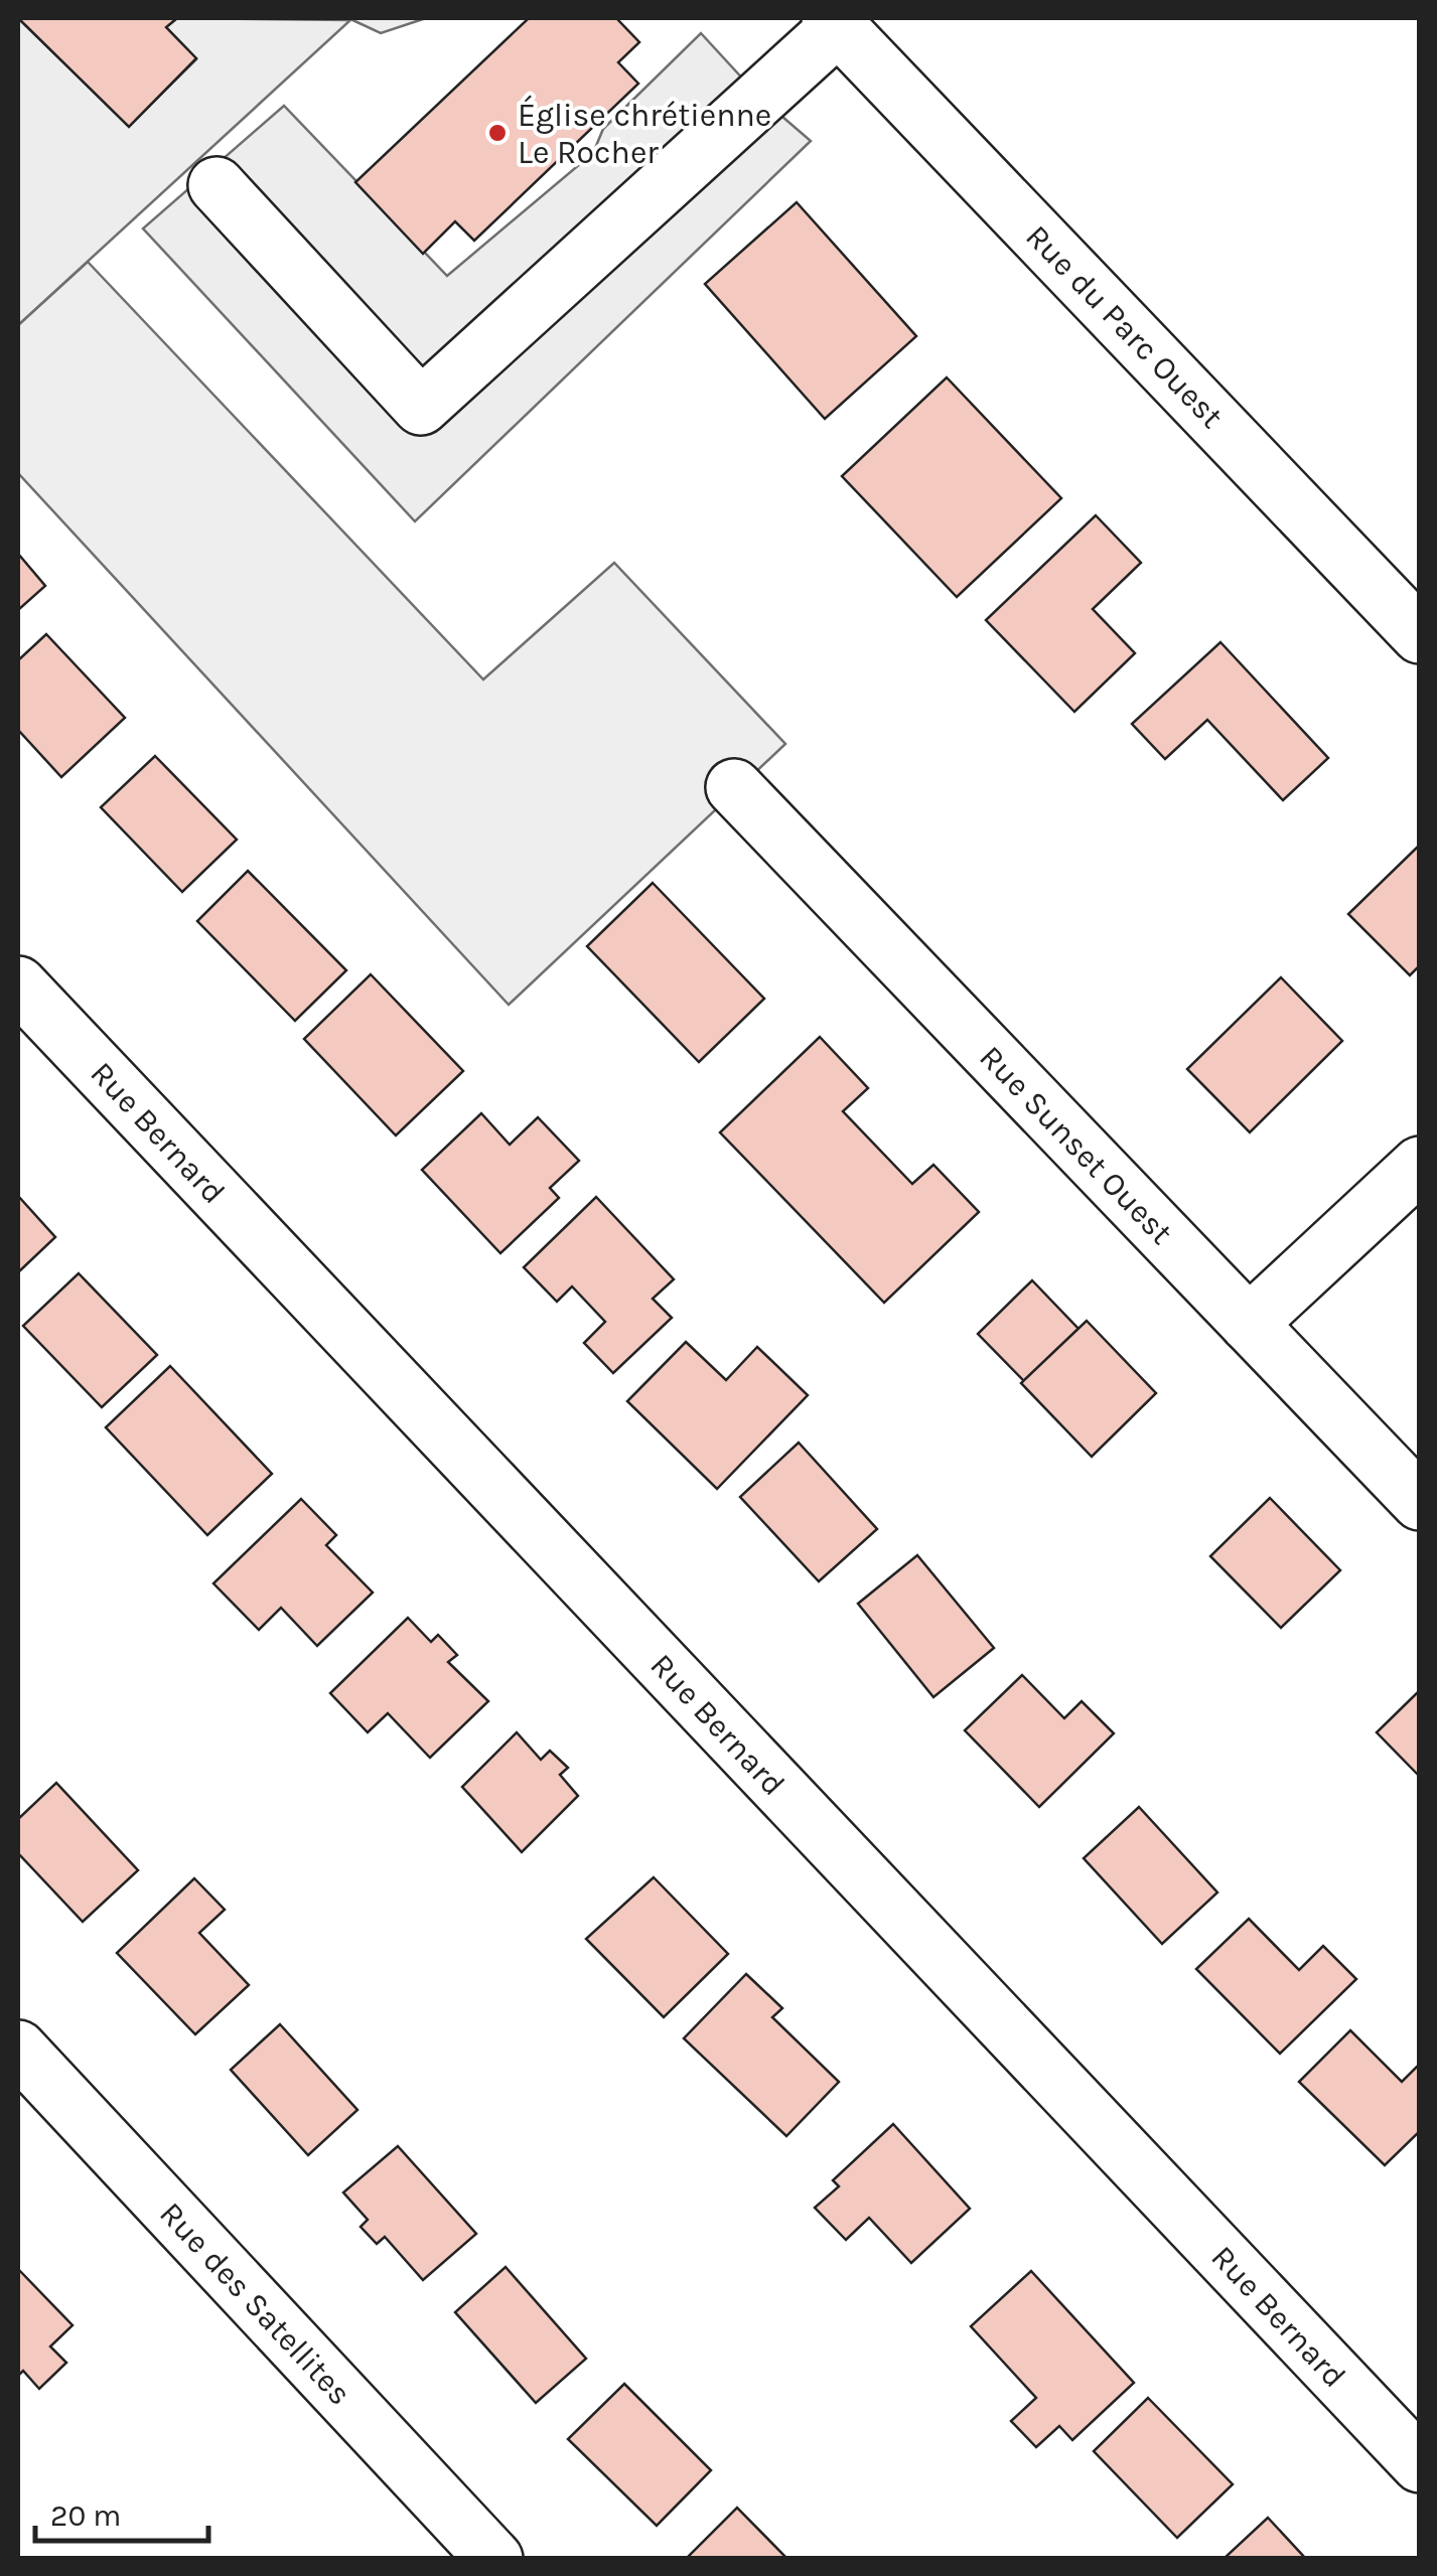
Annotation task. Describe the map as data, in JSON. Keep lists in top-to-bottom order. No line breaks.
{"streets":{"street":["Rue du Parc Ouest","Rue Bernard","Rue Sunset Ouest","Rue des Satellites"]},"places":["Église chrétienne Le Rocher"],"scale_bar":"20 m"}
